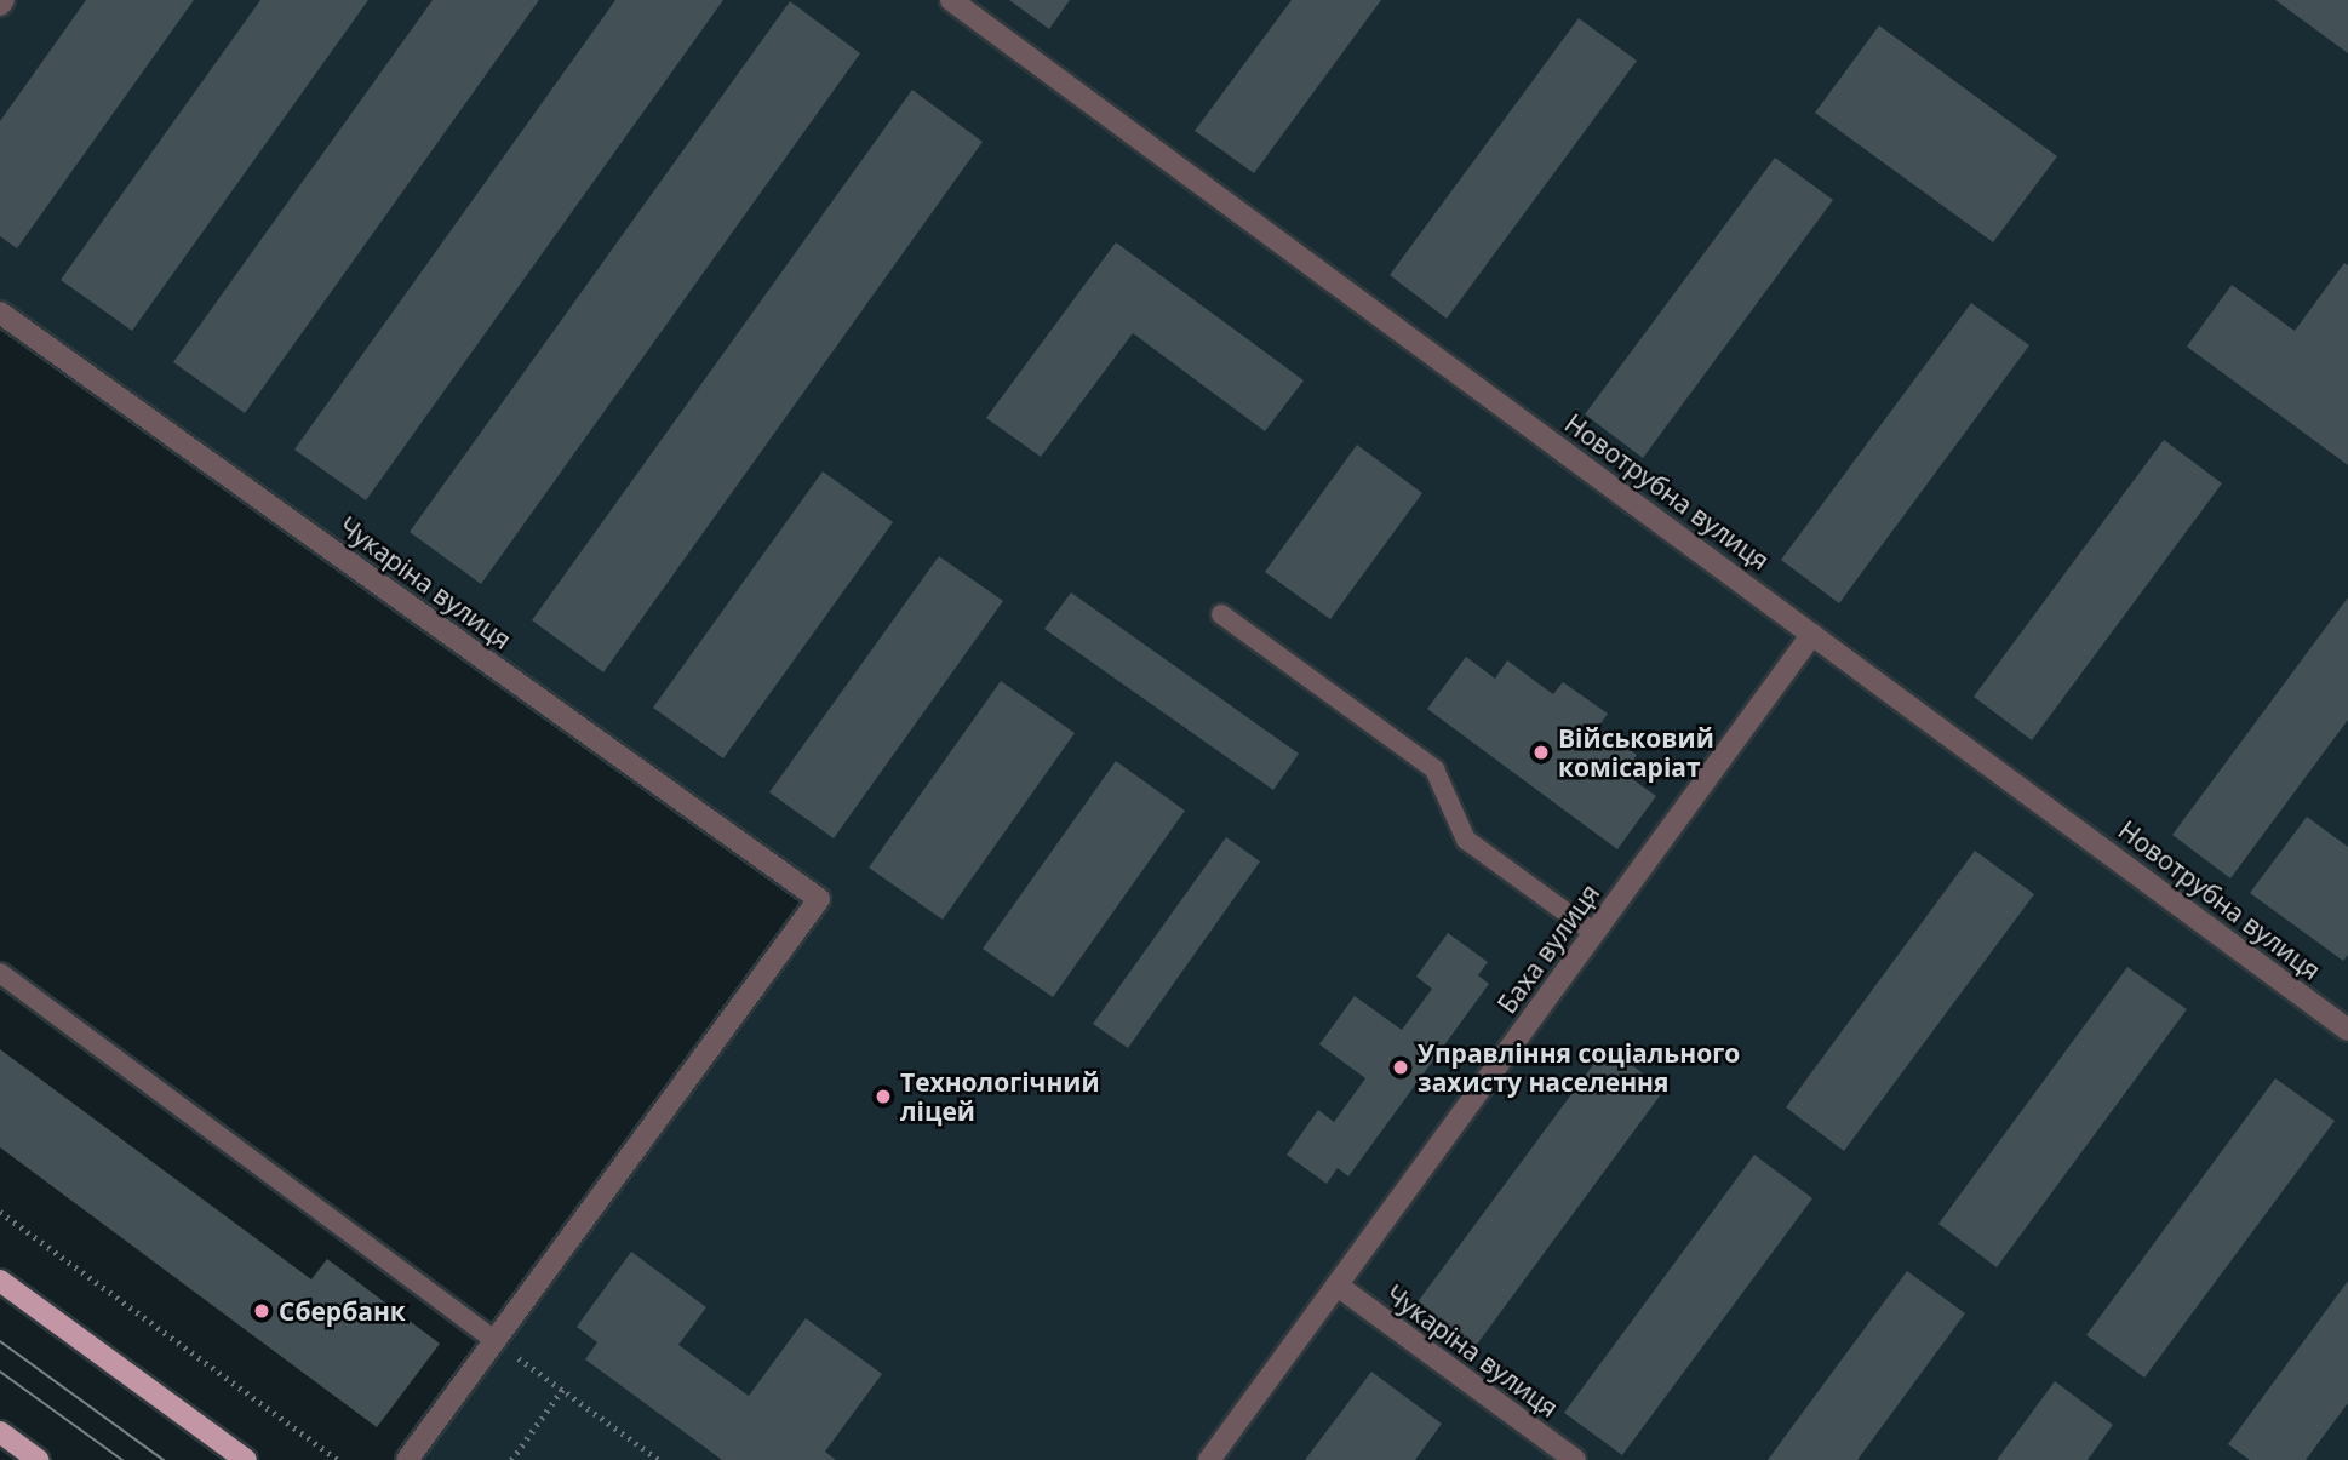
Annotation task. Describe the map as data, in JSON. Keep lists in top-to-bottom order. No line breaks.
{"streets":{"street":["Новотрубна вулиця","Чукаріна вулиця","Баха вулиця"]},"crossings":[["Новотрубна вулиця","Баха вулиця"],["Чукаріна вулиця","Баха вулиця"]],"places":["Військовий комісаріат","Управління соціального захисту населення","Технологічний ліцей","Сбербанк"]}
